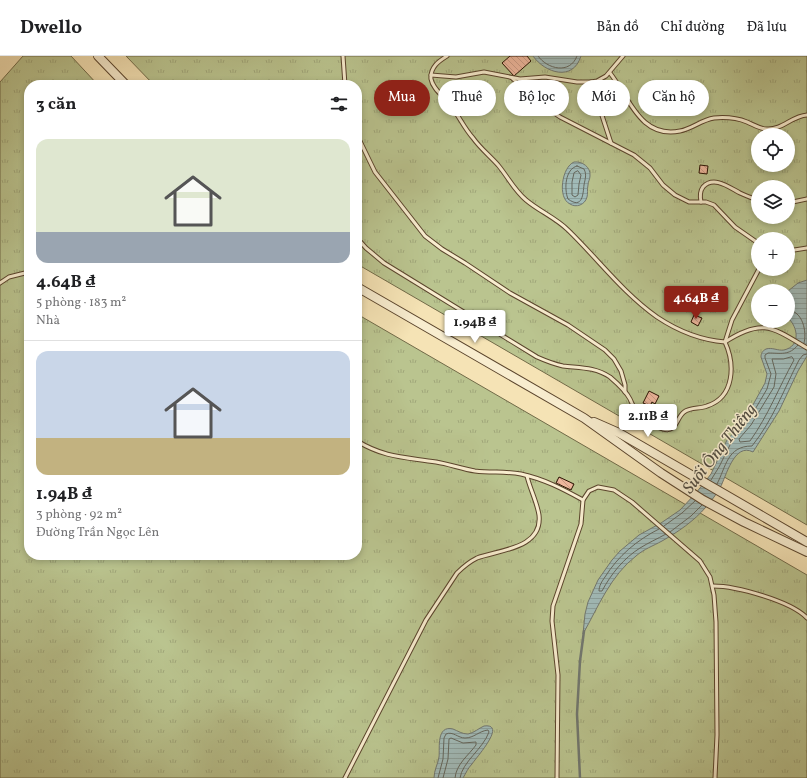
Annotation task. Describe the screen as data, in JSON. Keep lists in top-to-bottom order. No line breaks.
{"water":["Suối Ông Thiềng"],"page":{"header":"Dwello","nav":["Bản đồ","Chỉ đường","Đã lưu"],"chip":["Mua","Thuê","Bộ lọc","Mới","Căn hộ"],"heading":"3 căn","map_buttons":["+","−"],"list":[{"name":"4.64B ₫","note":"5 phòng · 183 m² · Nhà"},{"name":"1.94B ₫","note":"3 phòng · 92 m² · Đường Trần Ngọc Lên"}],"price":["4.64B ₫","1.94B ₫","2.11B ₫"]}}
